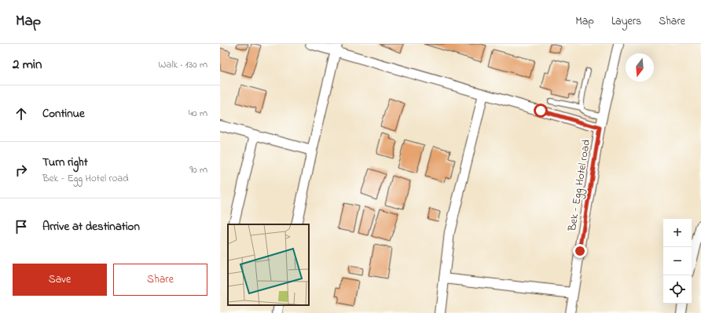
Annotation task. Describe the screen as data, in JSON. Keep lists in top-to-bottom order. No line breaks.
{"streets":{"street":["Bek - Egg Hotel road"]},"north":"bottom","page":{"header":"Map","nav":["Map","Layers","Share"],"heading":["2 min","Walk · 130 m"],"list":[["Continue","40 m"],["Turn right","Bek - Egg Hotel road","90 m"],"Arrive at destination"],"map_buttons":["+","−"],"buttons":["Save","Share"]}}
